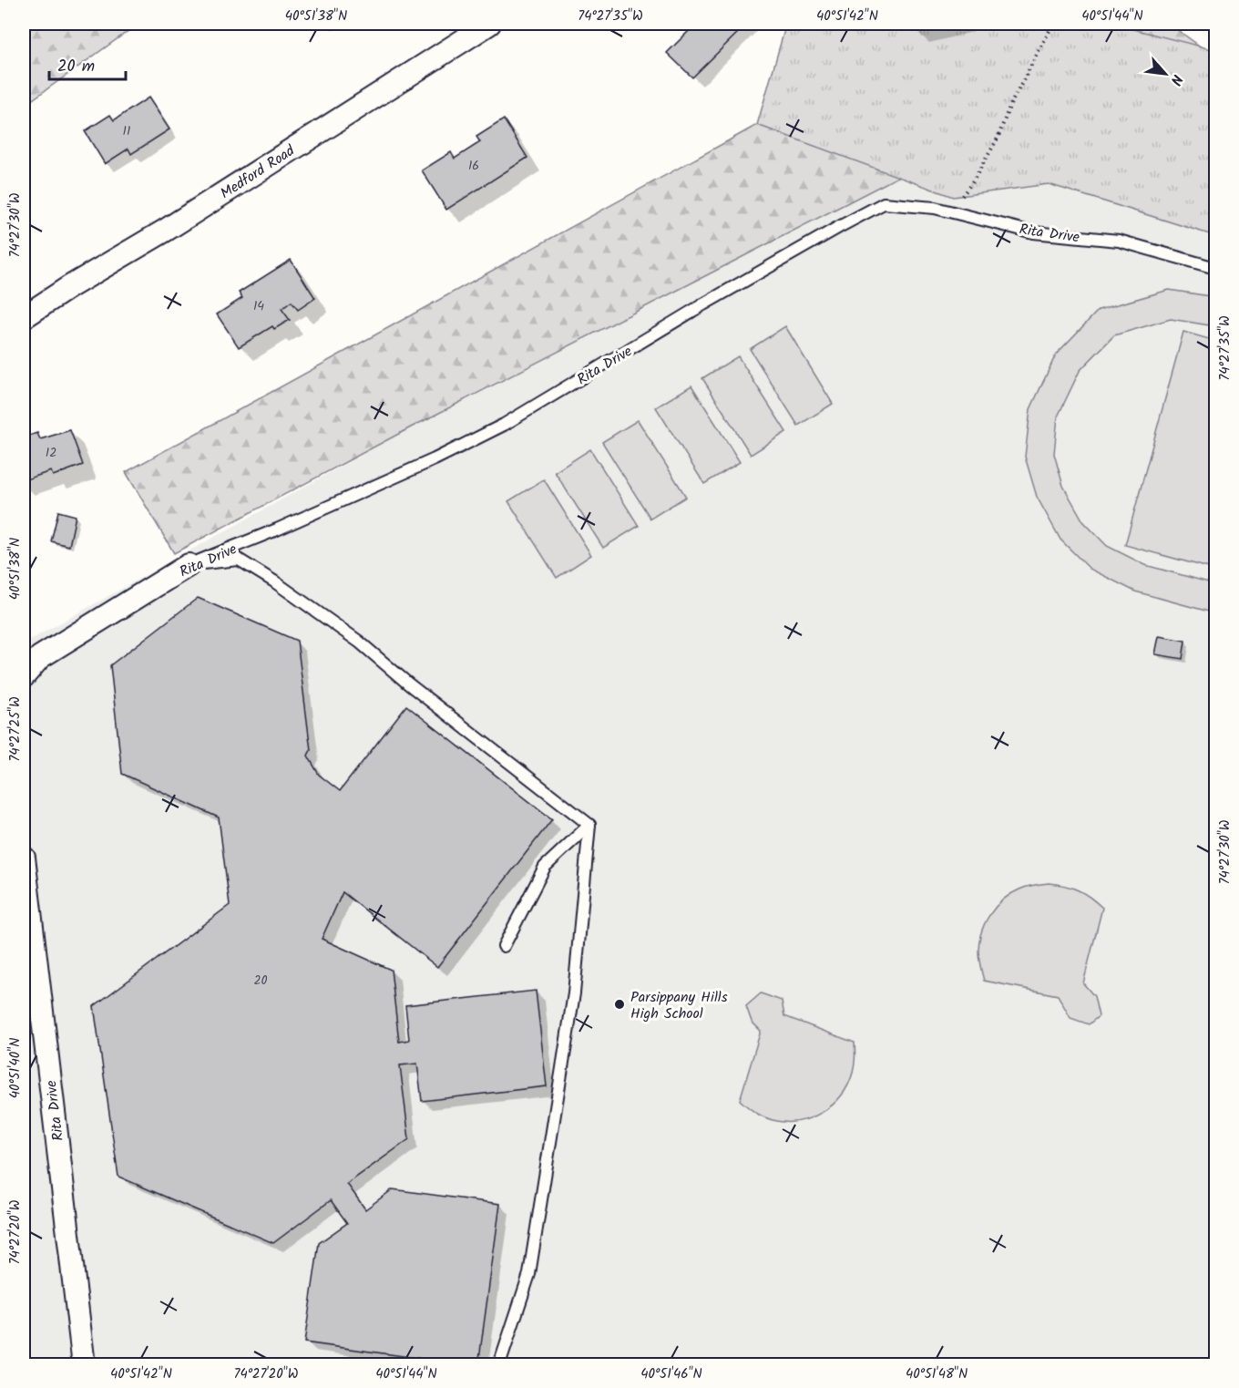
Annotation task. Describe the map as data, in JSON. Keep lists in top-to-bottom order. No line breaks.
{"streets":{"street":["Medford Road","Rita Drive"]},"places":["Parsippany Hills High School"],"house_numbers":["11","16","14","12","20"],"scale_bar":"20 m","north":"bottom right","coordinates":["40°51'38\"N","74°27'35\"W","40°51'42\"N","40°51'44\"N","74°27'30\"W","74°27'25\"W","40°51'40\"N","74°27'20\"W","40°51'46\"N","40°51'48\"N"]}
